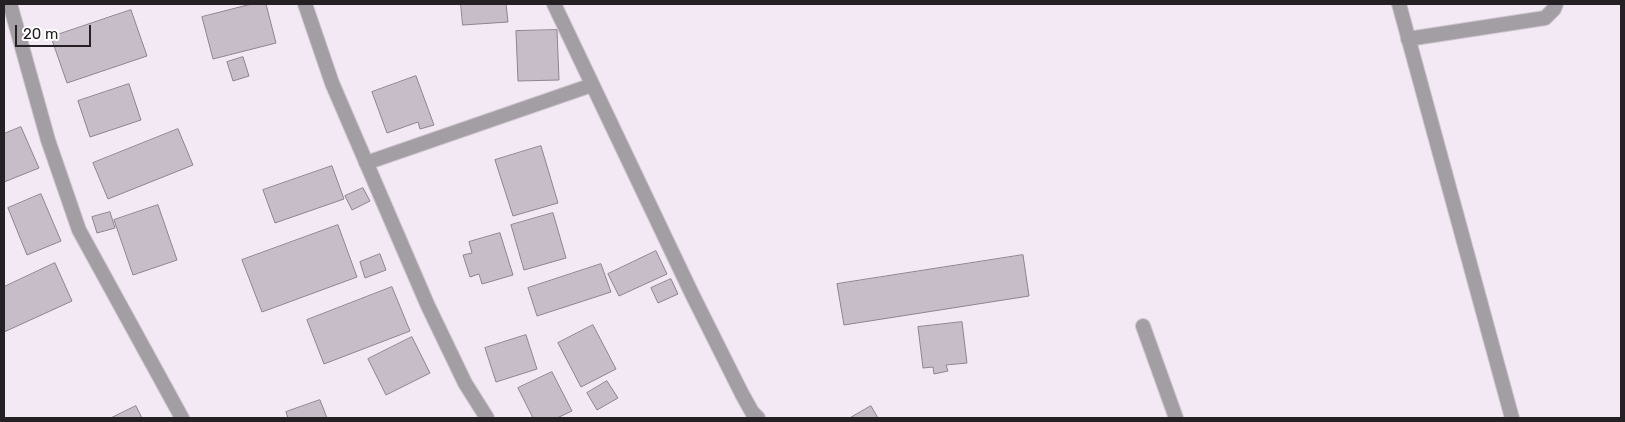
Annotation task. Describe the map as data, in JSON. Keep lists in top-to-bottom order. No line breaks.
{"scale_bar":"20 m"}
